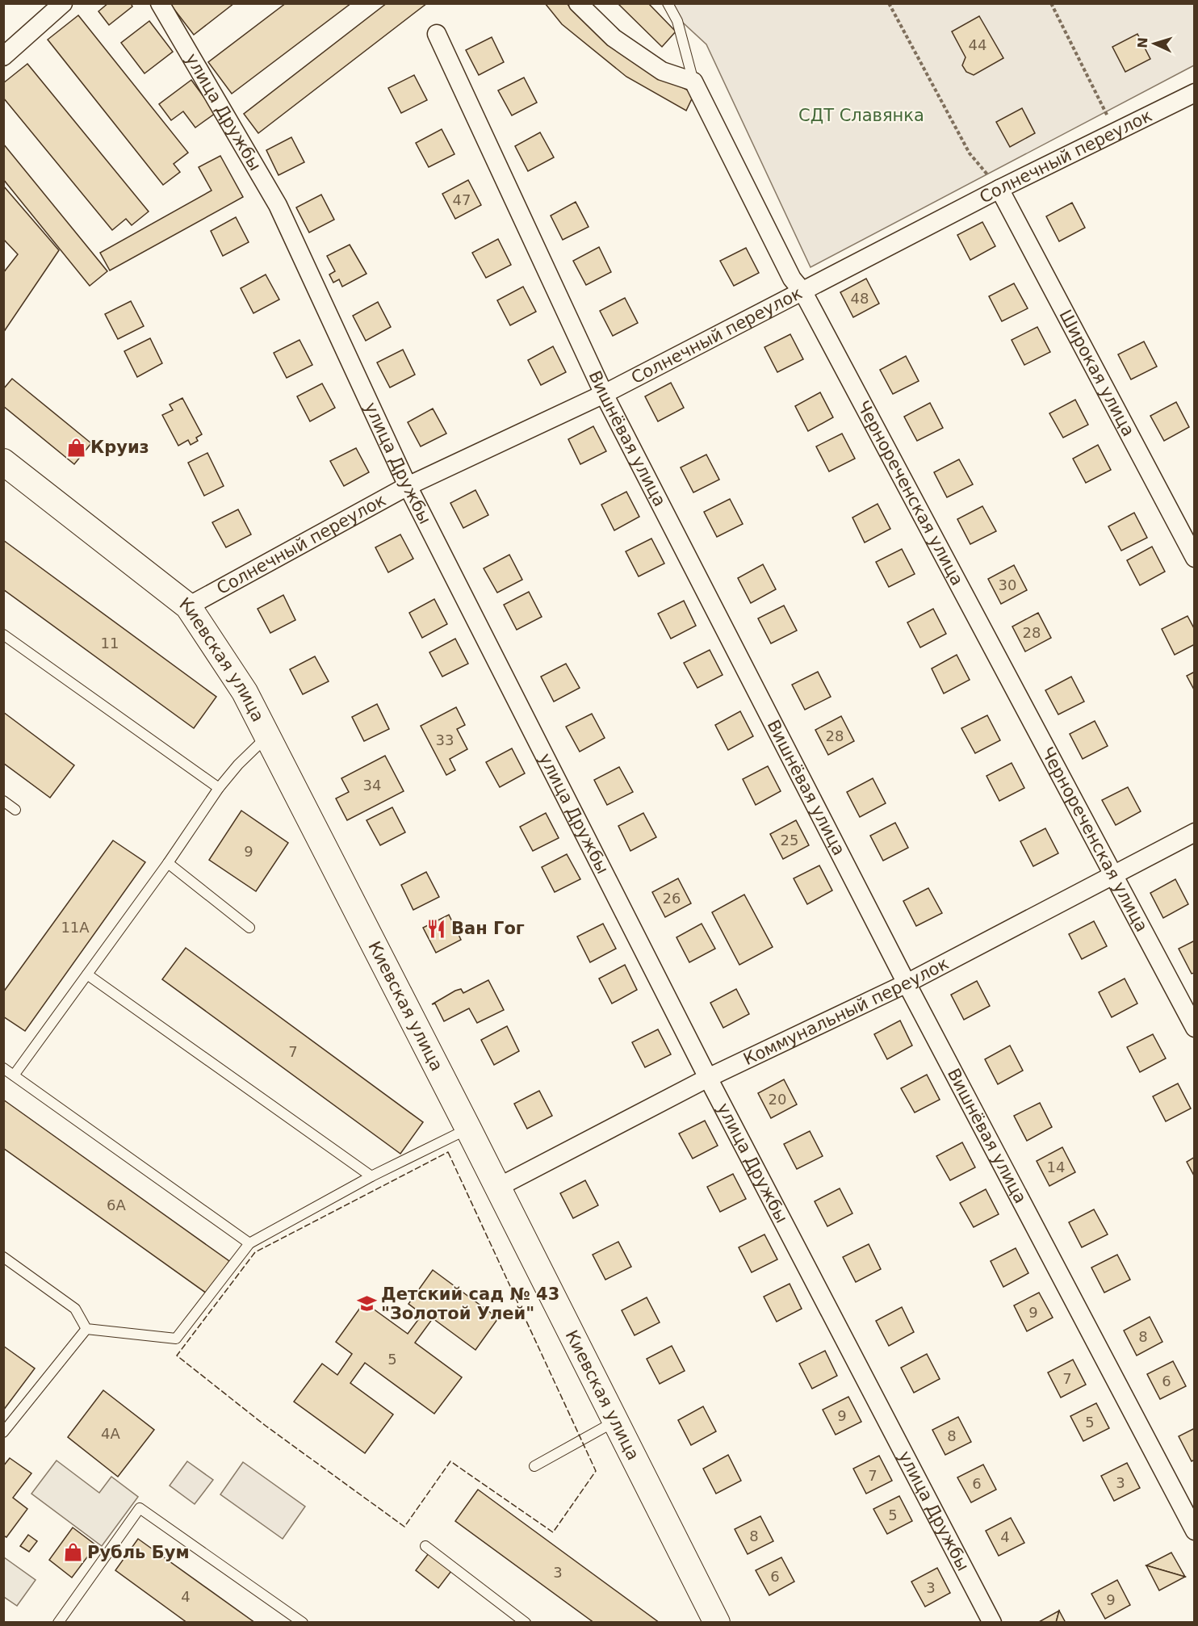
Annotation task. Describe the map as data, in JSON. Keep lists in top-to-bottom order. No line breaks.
{"streets":{"main road":["Киевская улица"],"street":["улица Дружбы","Солнечный переулок","Широкая улица","Вишнёвая улица","Чернореченская улица","Коммунальный переулок"]},"crossings":[["улица Дружбы","Солнечный переулок"],["улица Дружбы","Коммунальный переулок"],["Солнечный переулок","Широкая улица"],["Солнечный переулок","Вишнёвая улица"],["Солнечный переулок","Чернореченская улица"],["Солнечный переулок","Киевская улица"],["Вишнёвая улица","Коммунальный переулок"],["Чернореченская улица","Коммунальный переулок"],["Киевская улица","Коммунальный переулок"]],"parks":["СДТ Славянка"],"places":{"shop":["Круиз","Рубль Бум"],"restaurant":["Ван Гог"],"school or university":["Детский сад № 43 \"Золотой Улей\""]},"house_numbers":["44","47","48","30","28","11","28","33","34","25","9","26","11А","7","20","14","6А","9","8","5","7","6","9","5","4А","8","7","3","6","5","8","4","3","6","3","4","9"],"north":"left"}
